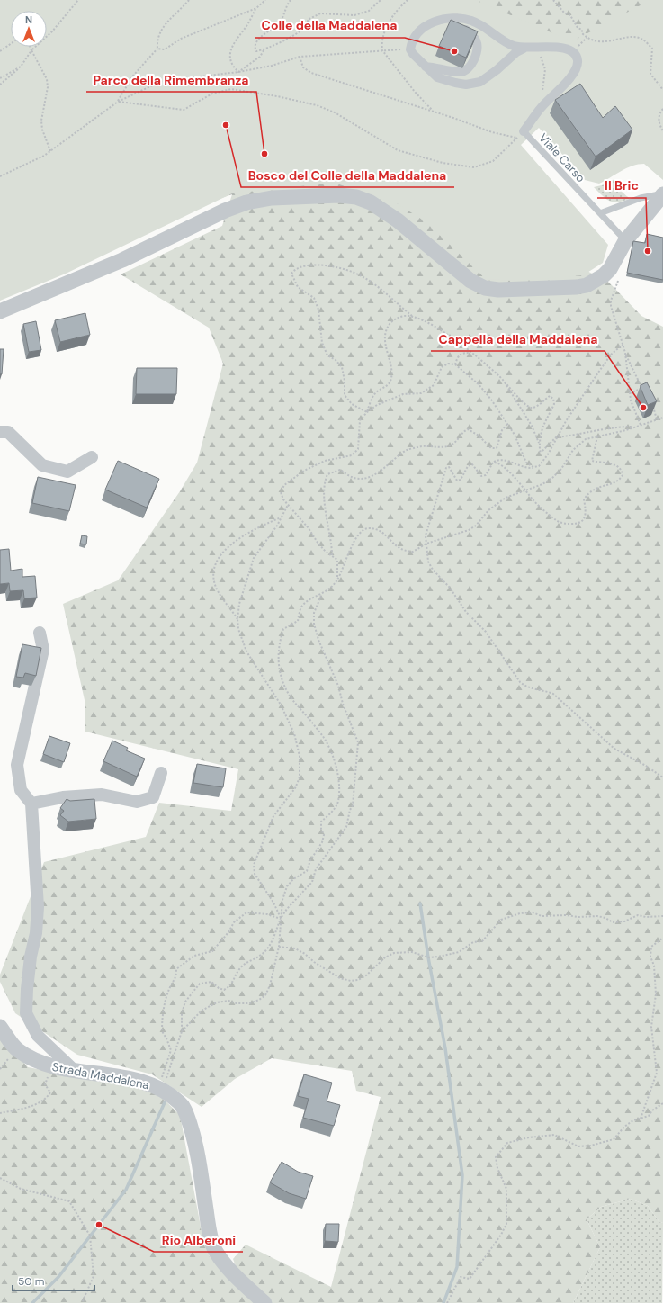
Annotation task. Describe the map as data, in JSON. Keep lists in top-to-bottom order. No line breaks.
{"streets":{"street":["Strada Maddalena"],"lane":["Viale Carso"]},"places":["Colle della Maddalena","Bosco del Colle della Maddalena","Parco della Rimembranza","Il Bric","Cappella della Maddalena","Rio Alberoni"],"scale_bar":"50 m","north":"top"}
